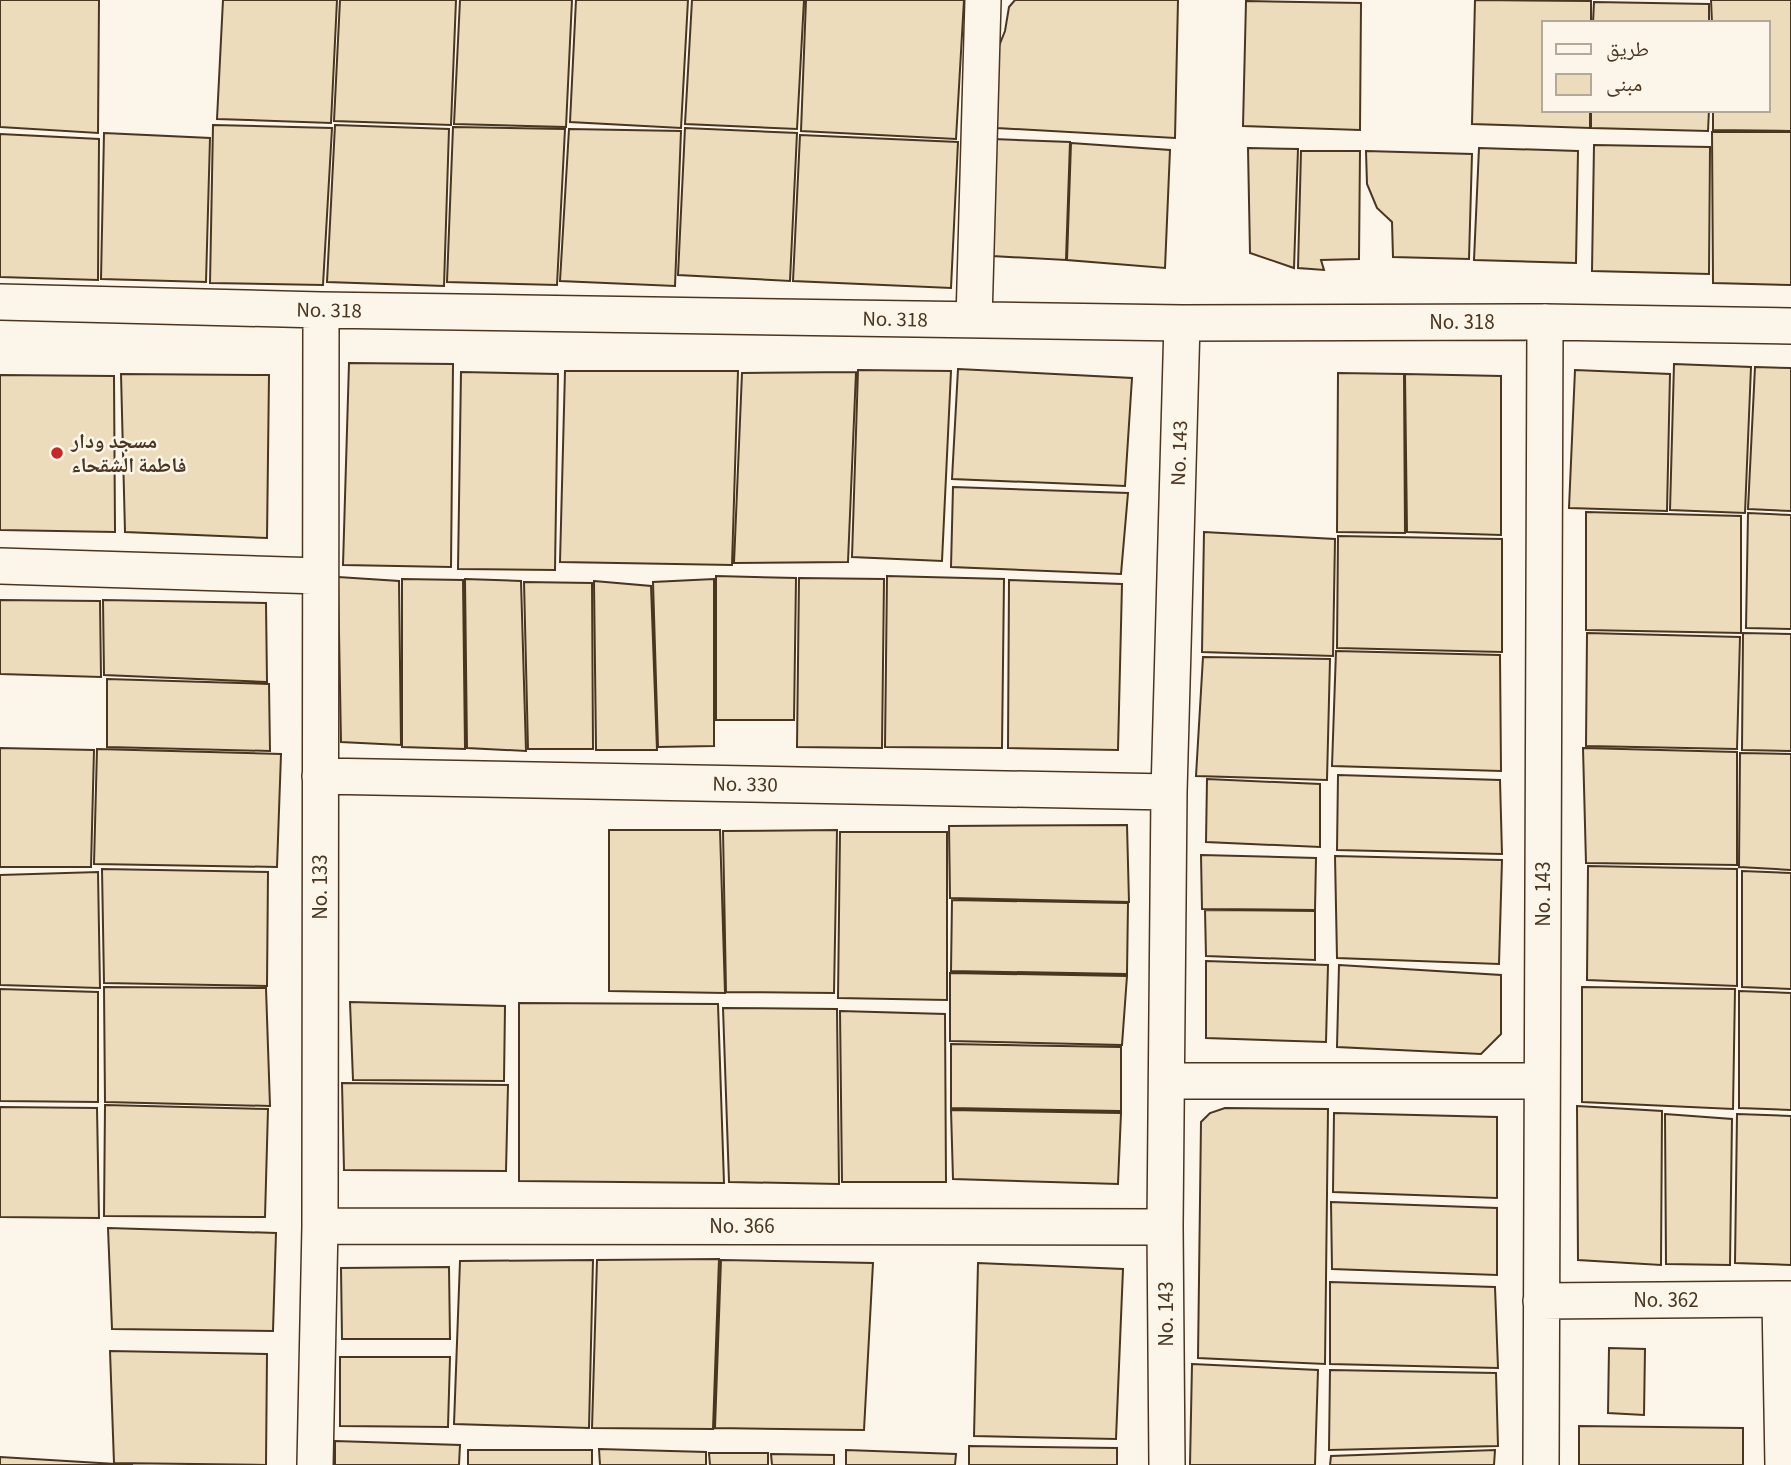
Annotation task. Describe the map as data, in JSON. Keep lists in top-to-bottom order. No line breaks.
{"streets":{"street":["No. 318","No. 143","No. 330","No. 133","No. 366","No. 362"]},"crossings":[["No. 318","No. 143"],["No. 318","No. 133"],["No. 143","No. 330"],["No. 143","No. 366"],["No. 143","No. 362"],["No. 330","No. 133"],["No. 133","No. 366"]],"places":["مسجد ودار فاطمة الشقحاء"],"legend":["طريق","مبنى"]}
